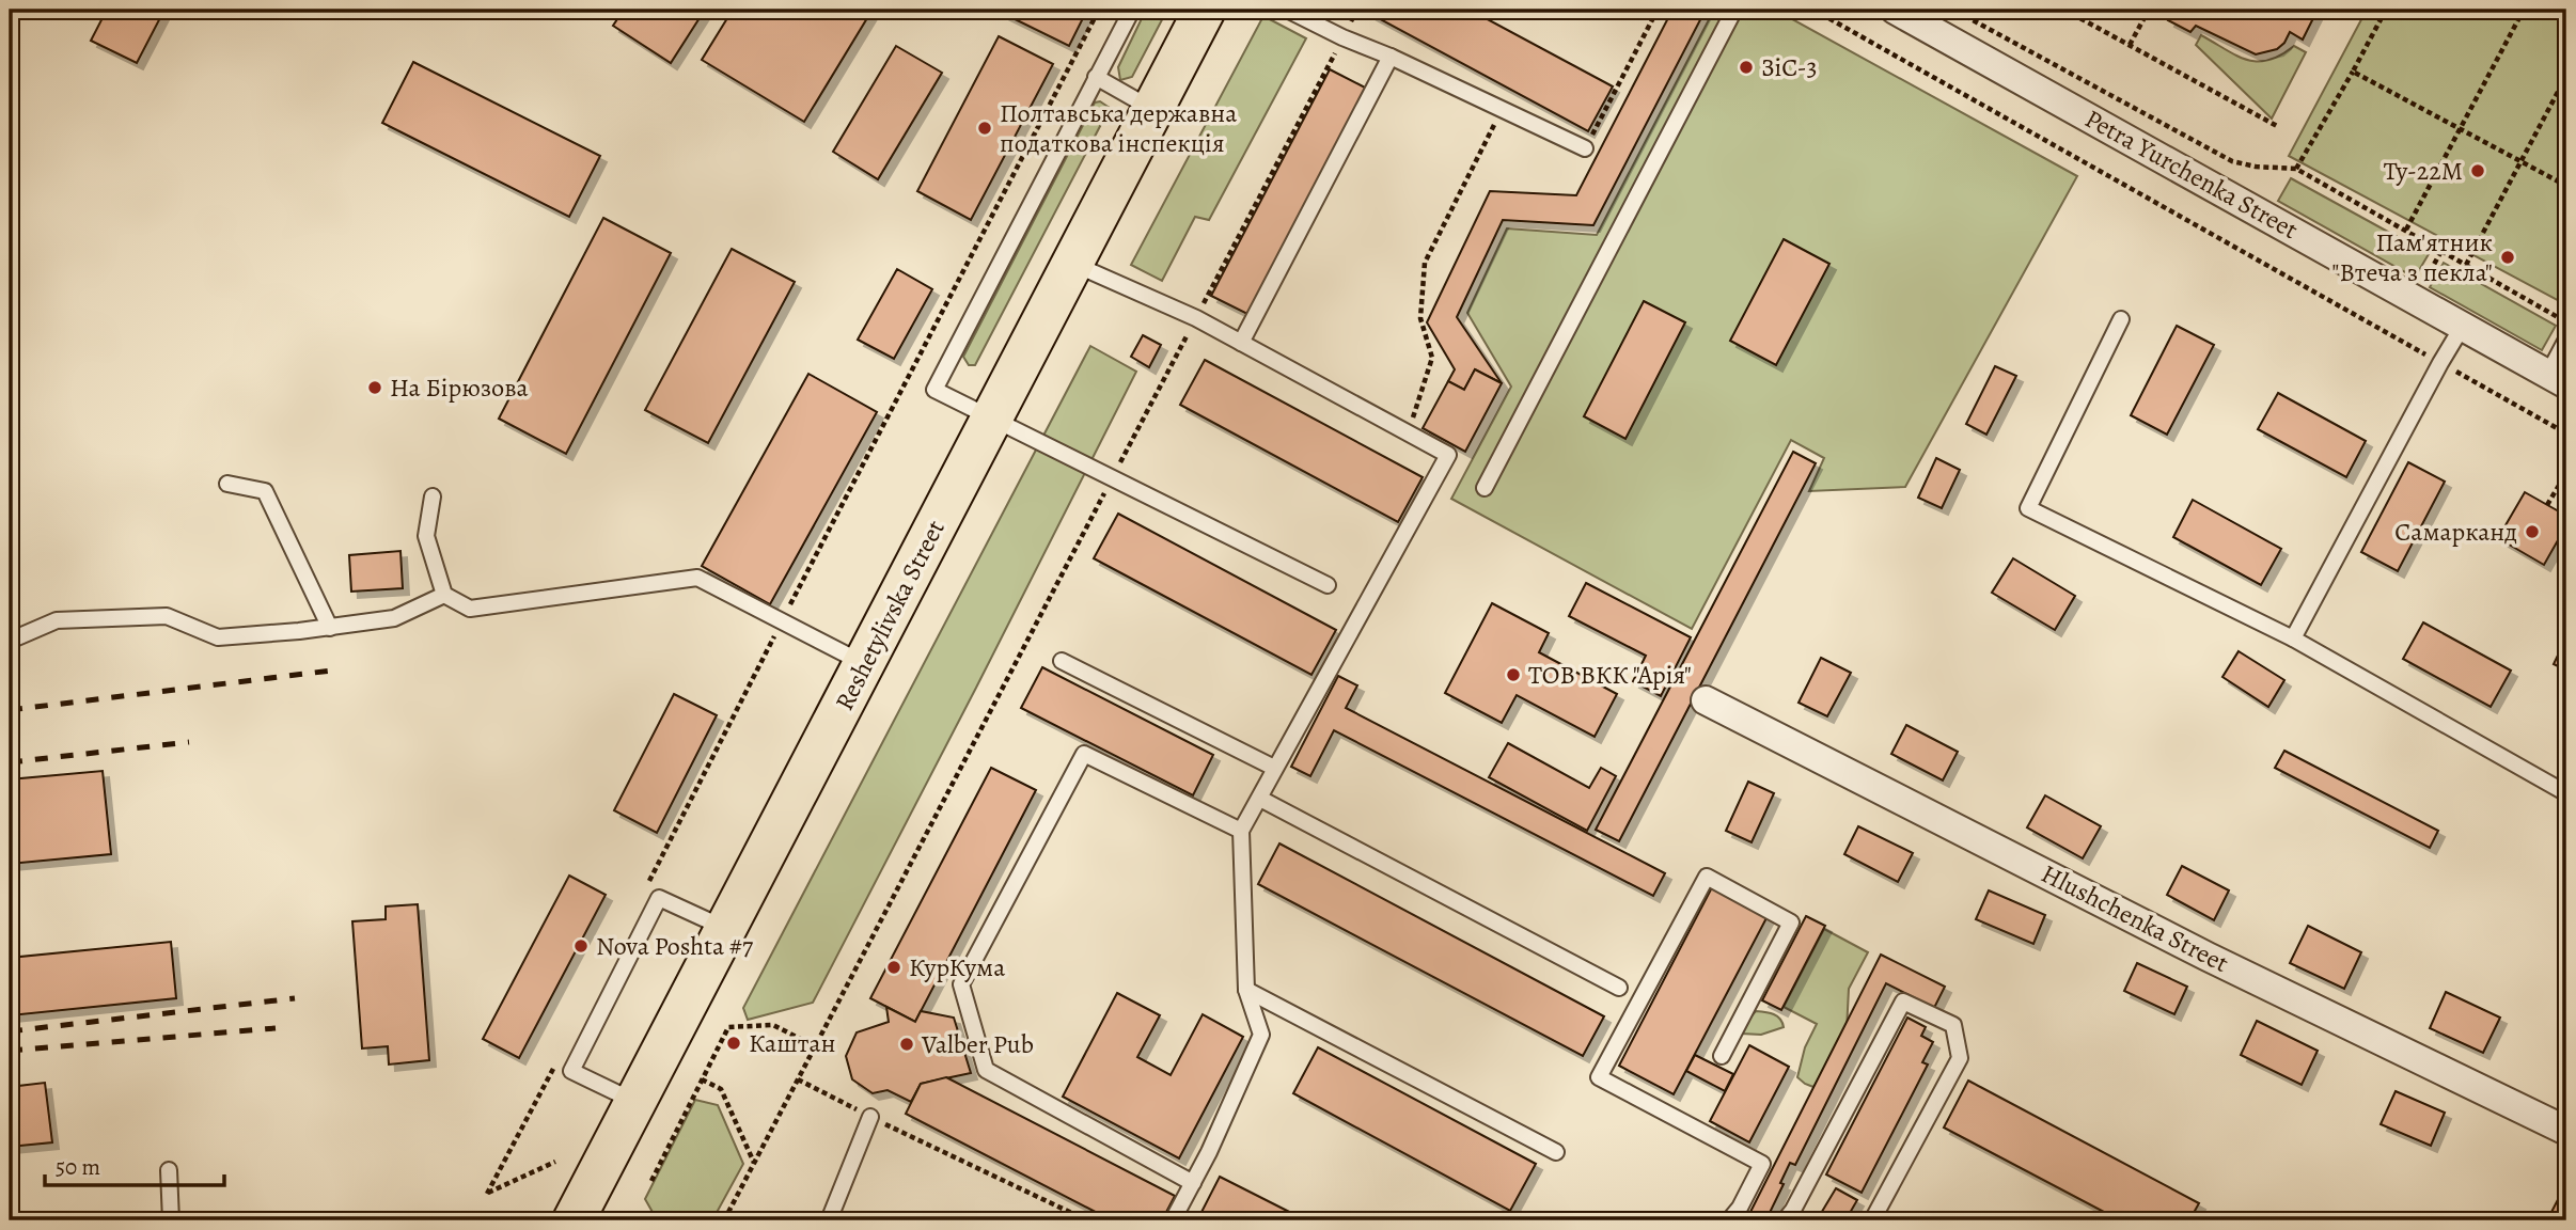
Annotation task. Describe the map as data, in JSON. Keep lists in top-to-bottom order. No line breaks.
{"streets":{"main road":["Reshetylivska Street"],"street":["Petra Yurchenka Street","Hlushchenka Street"]},"places":["ЗіС-3","Полтавська державна податкова інспекція","Ту-22М","Пам'ятник \"Втеча з пекла\"","На Бірюзова","Самарканд","ТОВ ВКК \"Арія\"","Nova Poshta #7","КурКума","Каштан","Valber Pub"],"scale_bar":"50 m"}
